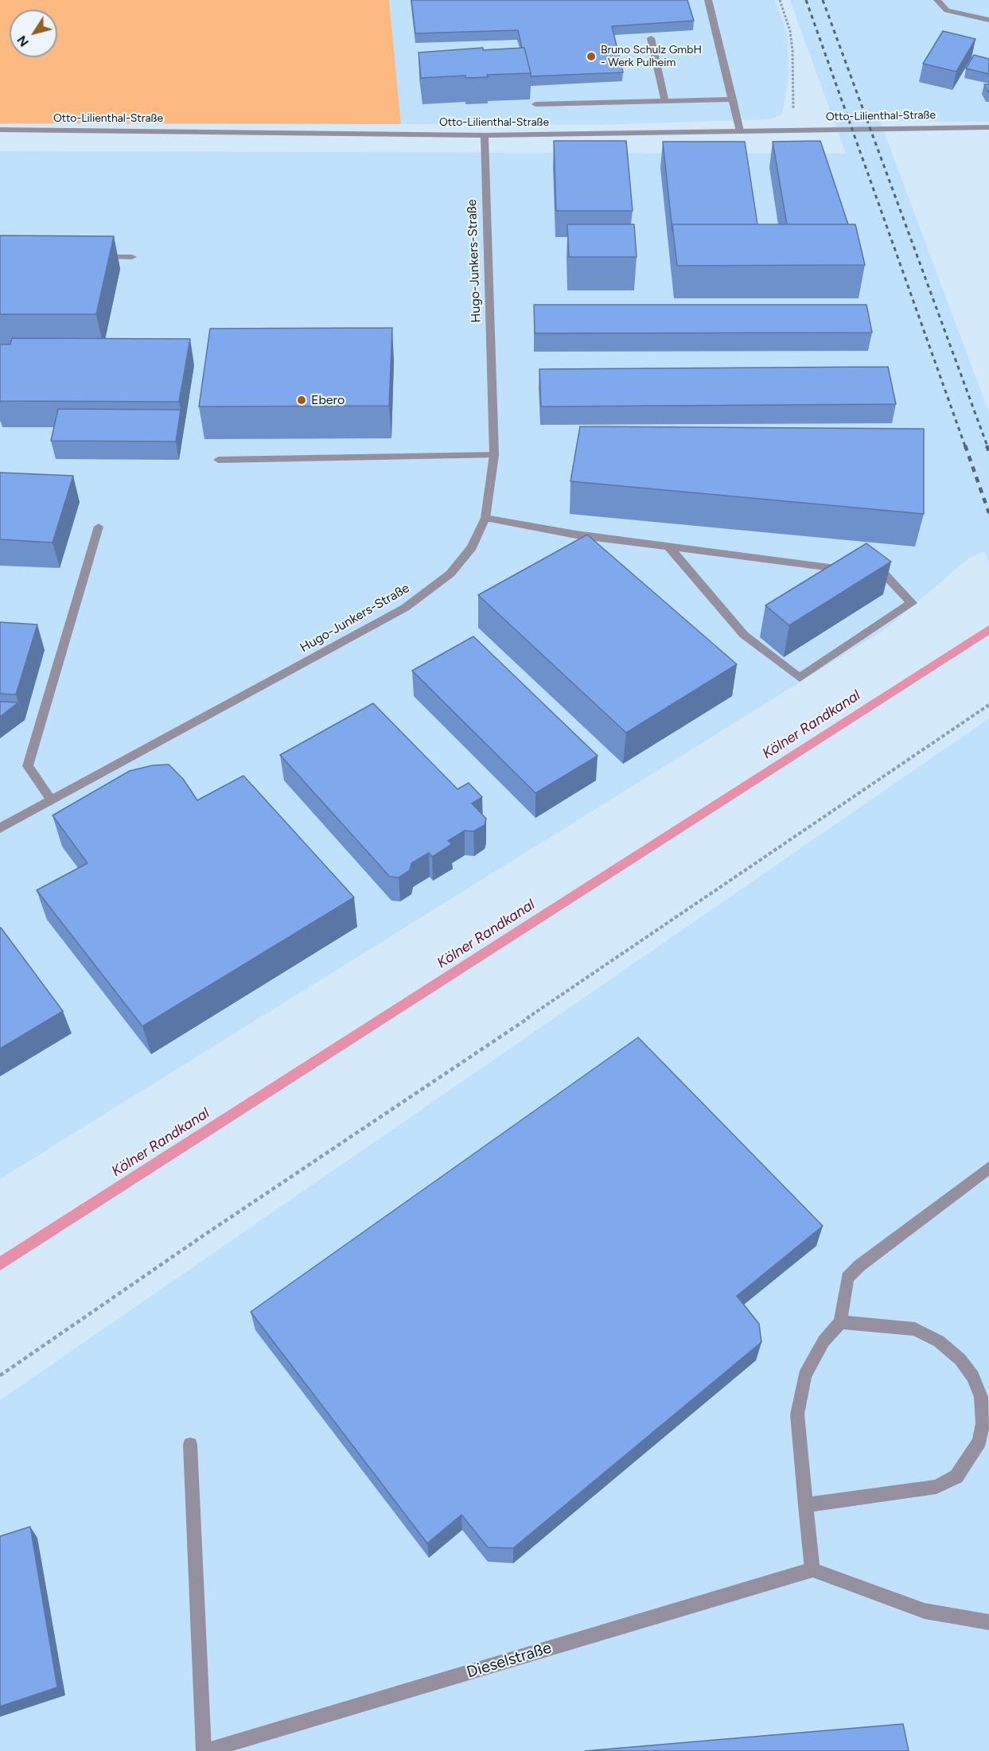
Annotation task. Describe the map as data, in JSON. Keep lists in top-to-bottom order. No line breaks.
{"streets":{"street":["Otto-Lilienthal-Straße","Hugo-Junkers-Straße","Dieselstraße"]},"crossings":[["Otto-Lilienthal-Straße","Hugo-Junkers-Straße"]],"water":["Kölner Randkanal"],"places":["Bruno Schulz GmbH - Werk Pulheim","Ebero"],"north":"bottom left"}
